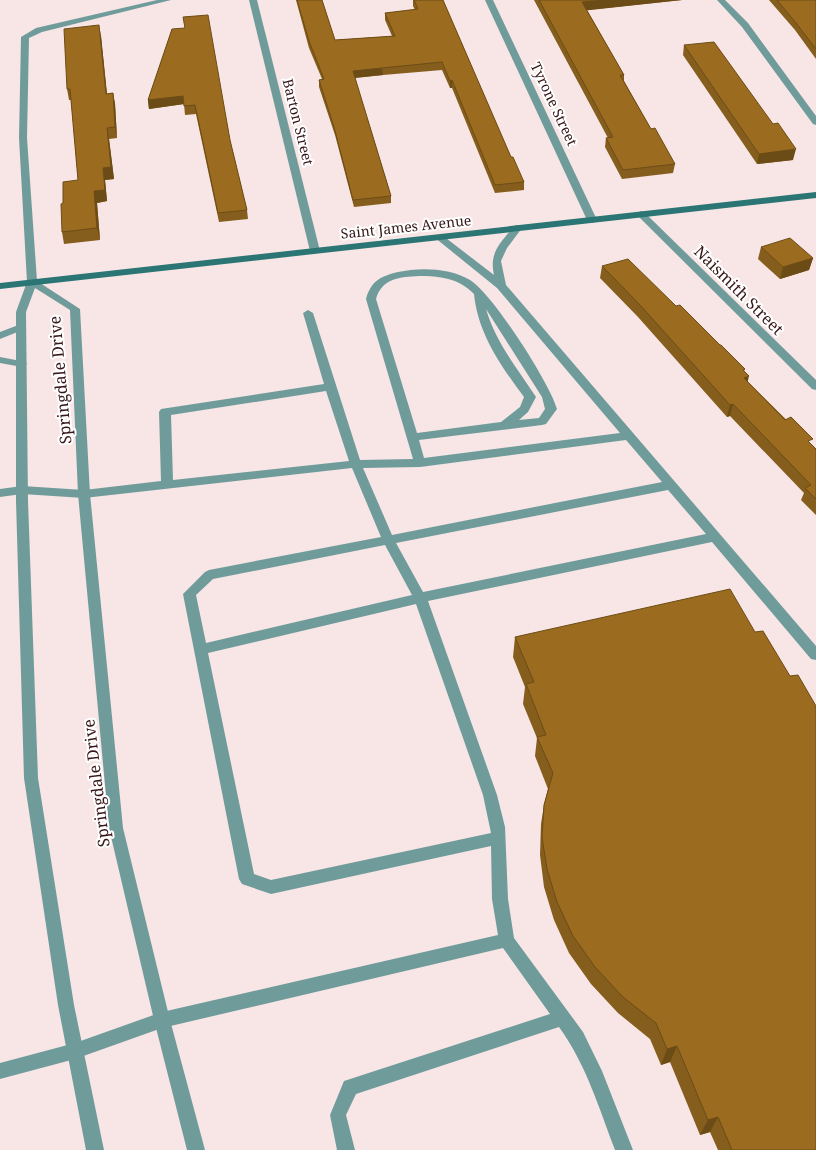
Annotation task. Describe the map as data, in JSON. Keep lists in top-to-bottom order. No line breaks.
{"streets":{"main road":["Saint James Avenue"],"street":["Tyrone Street","Barton Street","Naismith Street","Springdale Drive"]},"crossings":[["Tyrone Street","Saint James Avenue"],["Barton Street","Saint James Avenue"],["Saint James Avenue","Naismith Street"],["Saint James Avenue","Springdale Drive"]]}
